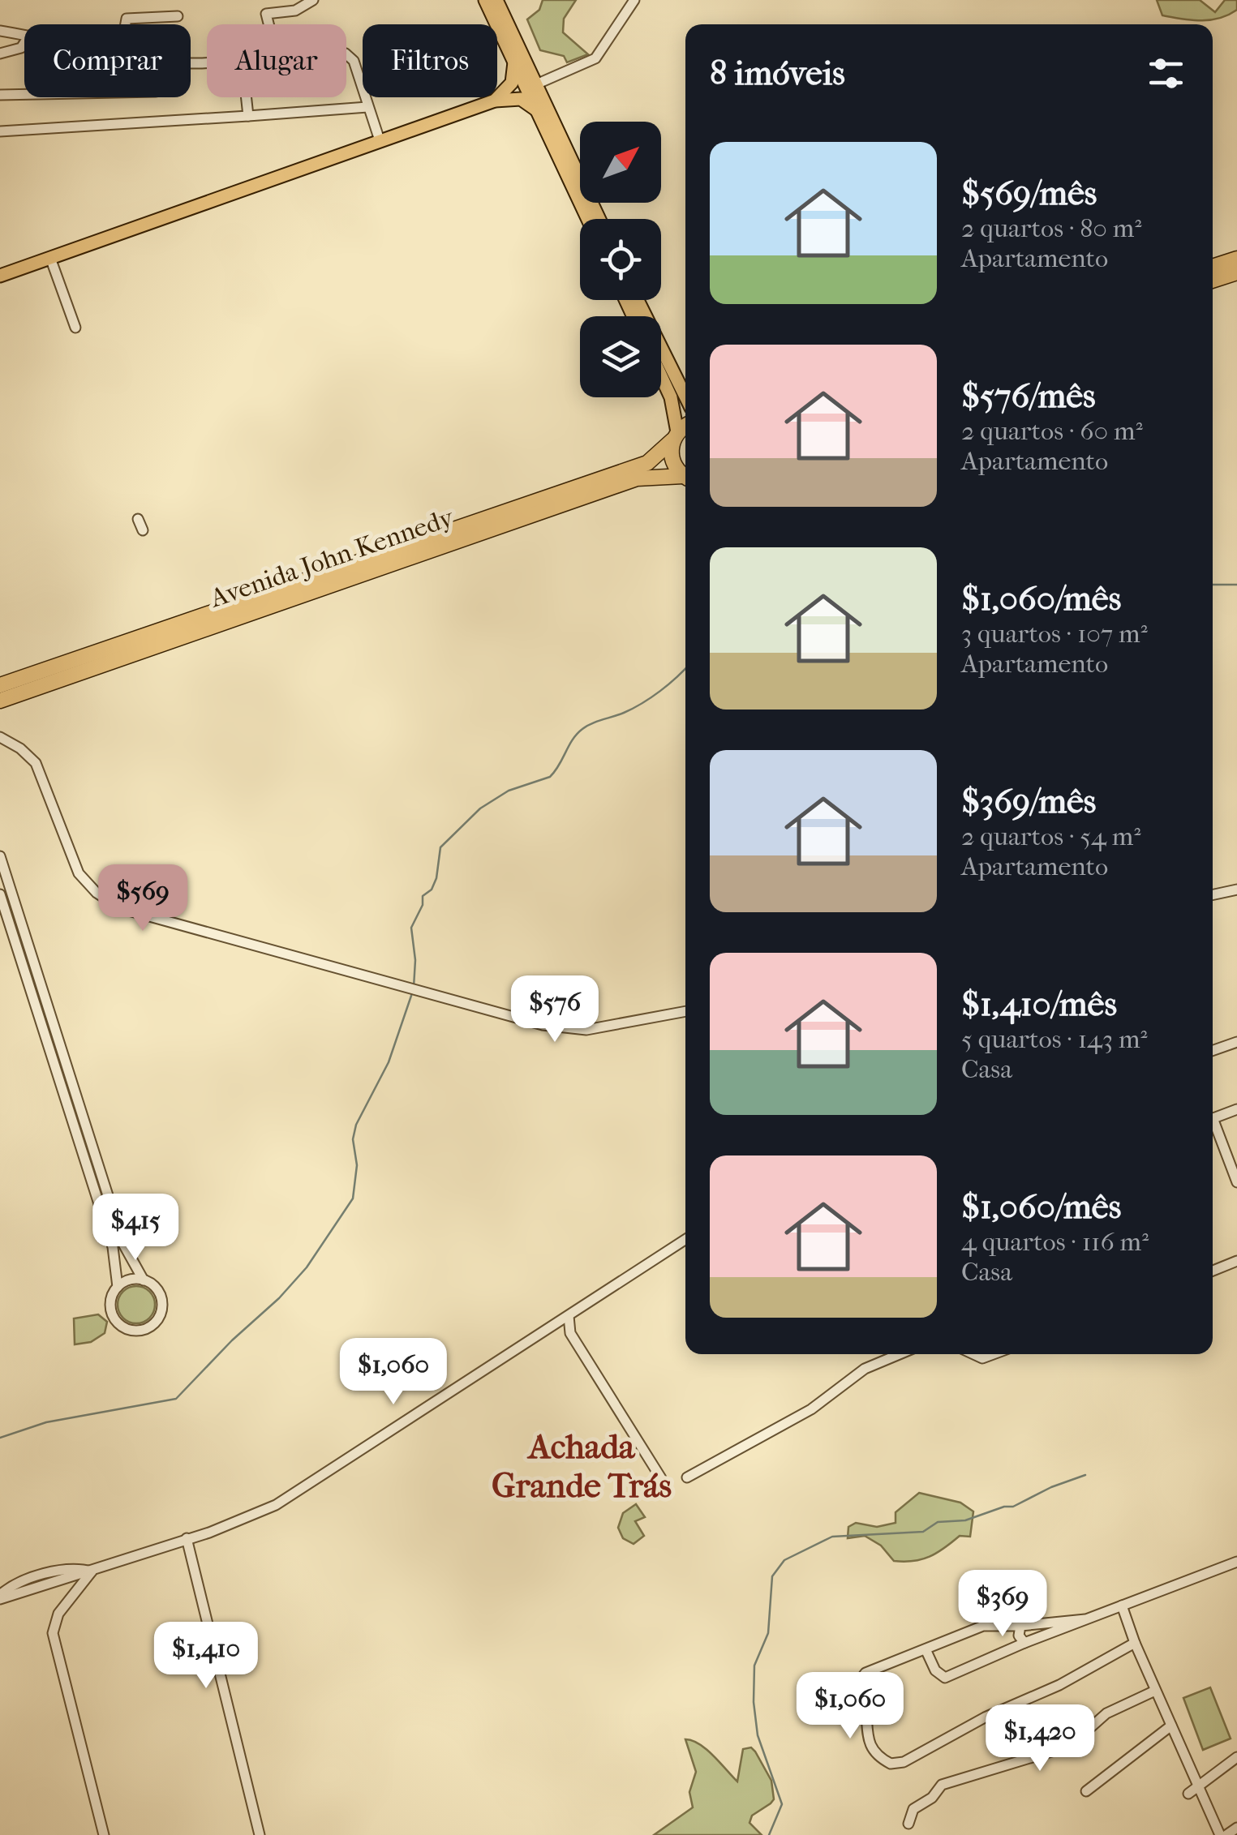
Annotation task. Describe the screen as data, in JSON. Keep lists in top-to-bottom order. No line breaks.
{"streets":{"highway":["Avenida John Kennedy"]},"districts":["Achada Grande Trás"],"north":"top right","page":{"chip":["Comprar","Alugar","Filtros"],"heading":"8 imóveis","list":[{"name":"$569/mês","note":"2 quartos · 80 m² · Apartamento"},{"name":"$576/mês","note":"2 quartos · 60 m² · Apartamento"},{"name":"$1,060/mês","note":"3 quartos · 107 m² · Apartamento"},{"name":"$369/mês","note":"2 quartos · 54 m² · Apartamento"},{"name":"$1,410/mês","note":"5 quartos · 143 m² · Casa"},{"name":"$1,060/mês","note":"4 quartos · 116 m² · Casa"}],"price":["$569","$576","$415","$1,060","$369","$1,410","$1,060","$1,420"]}}
